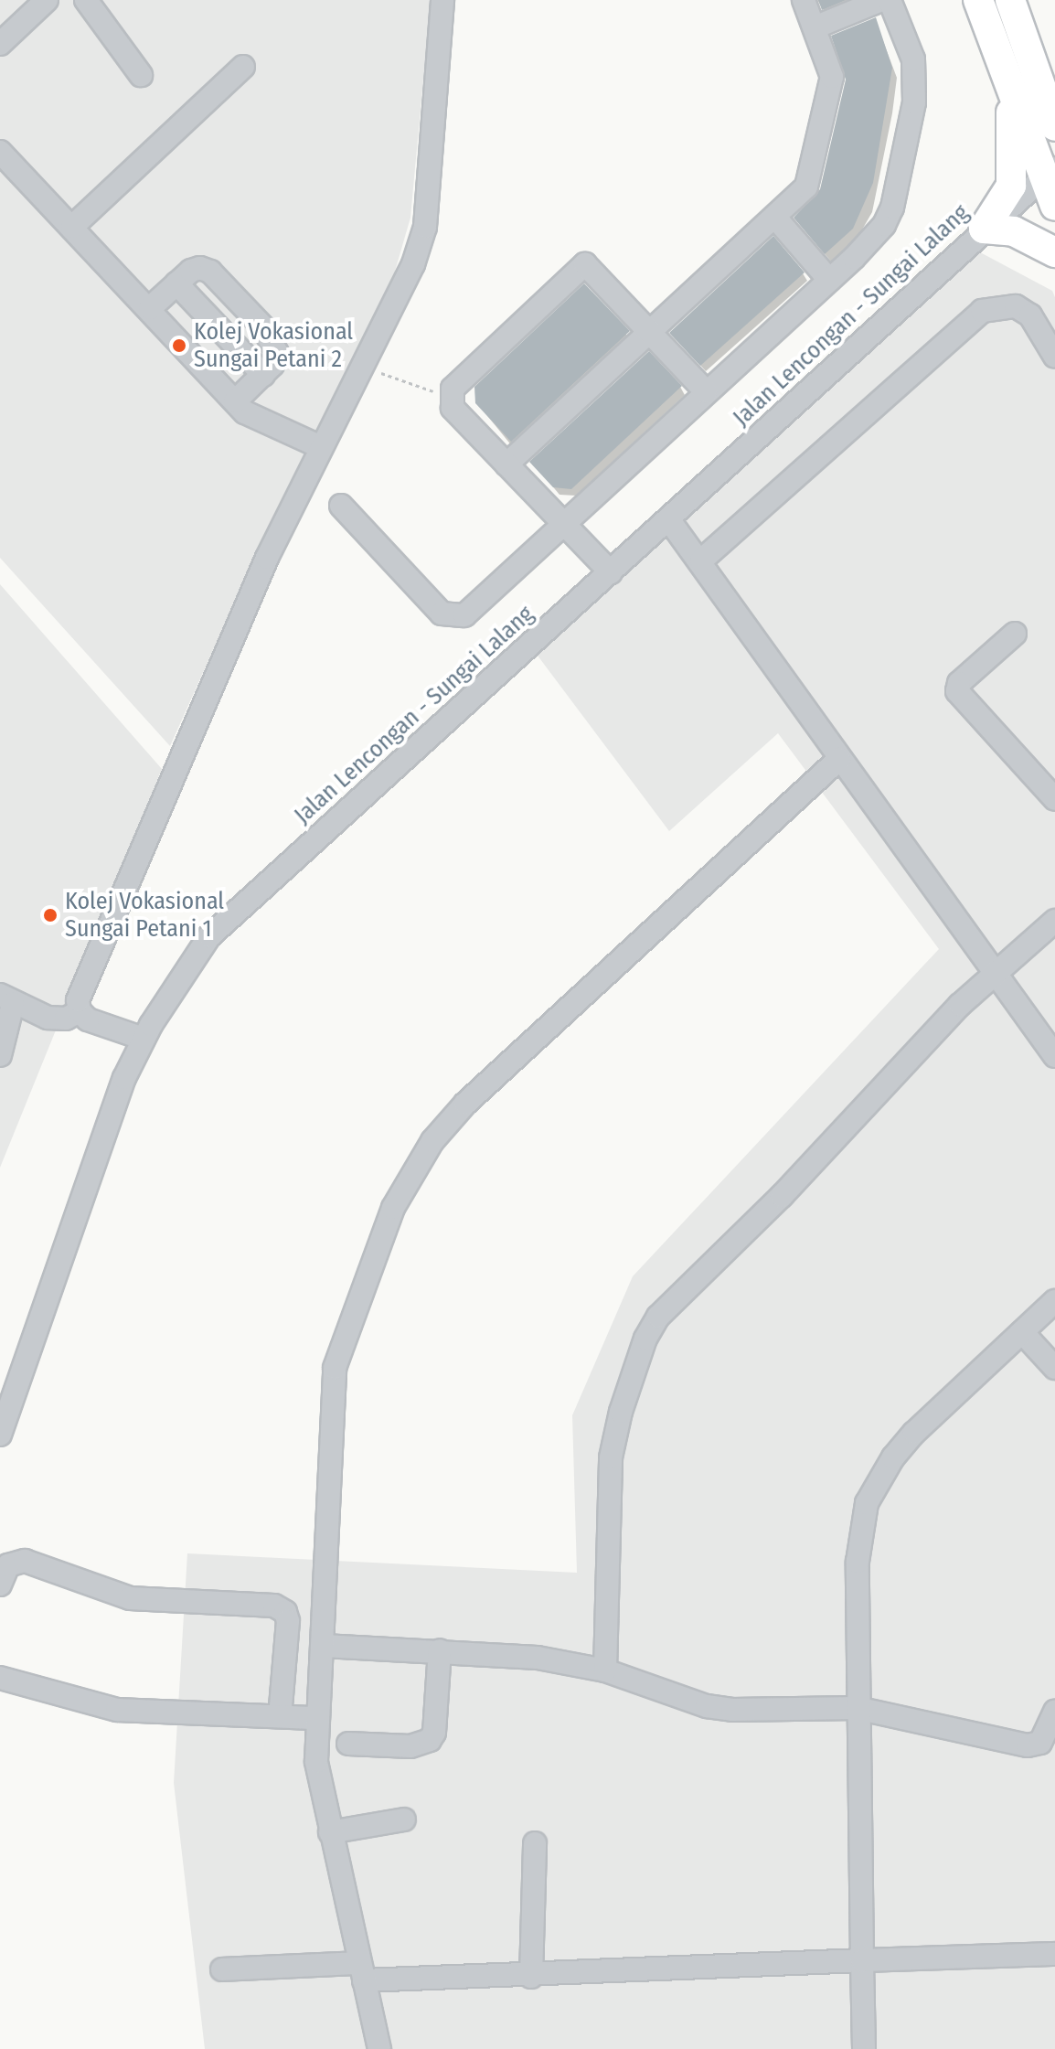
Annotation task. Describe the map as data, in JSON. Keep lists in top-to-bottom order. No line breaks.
{"streets":{"street":["Jalan Lencongan - Sungai Lalang"]},"places":["Kolej Vokasional Sungai Petani 2","Kolej Vokasional Sungai Petani 1"]}
